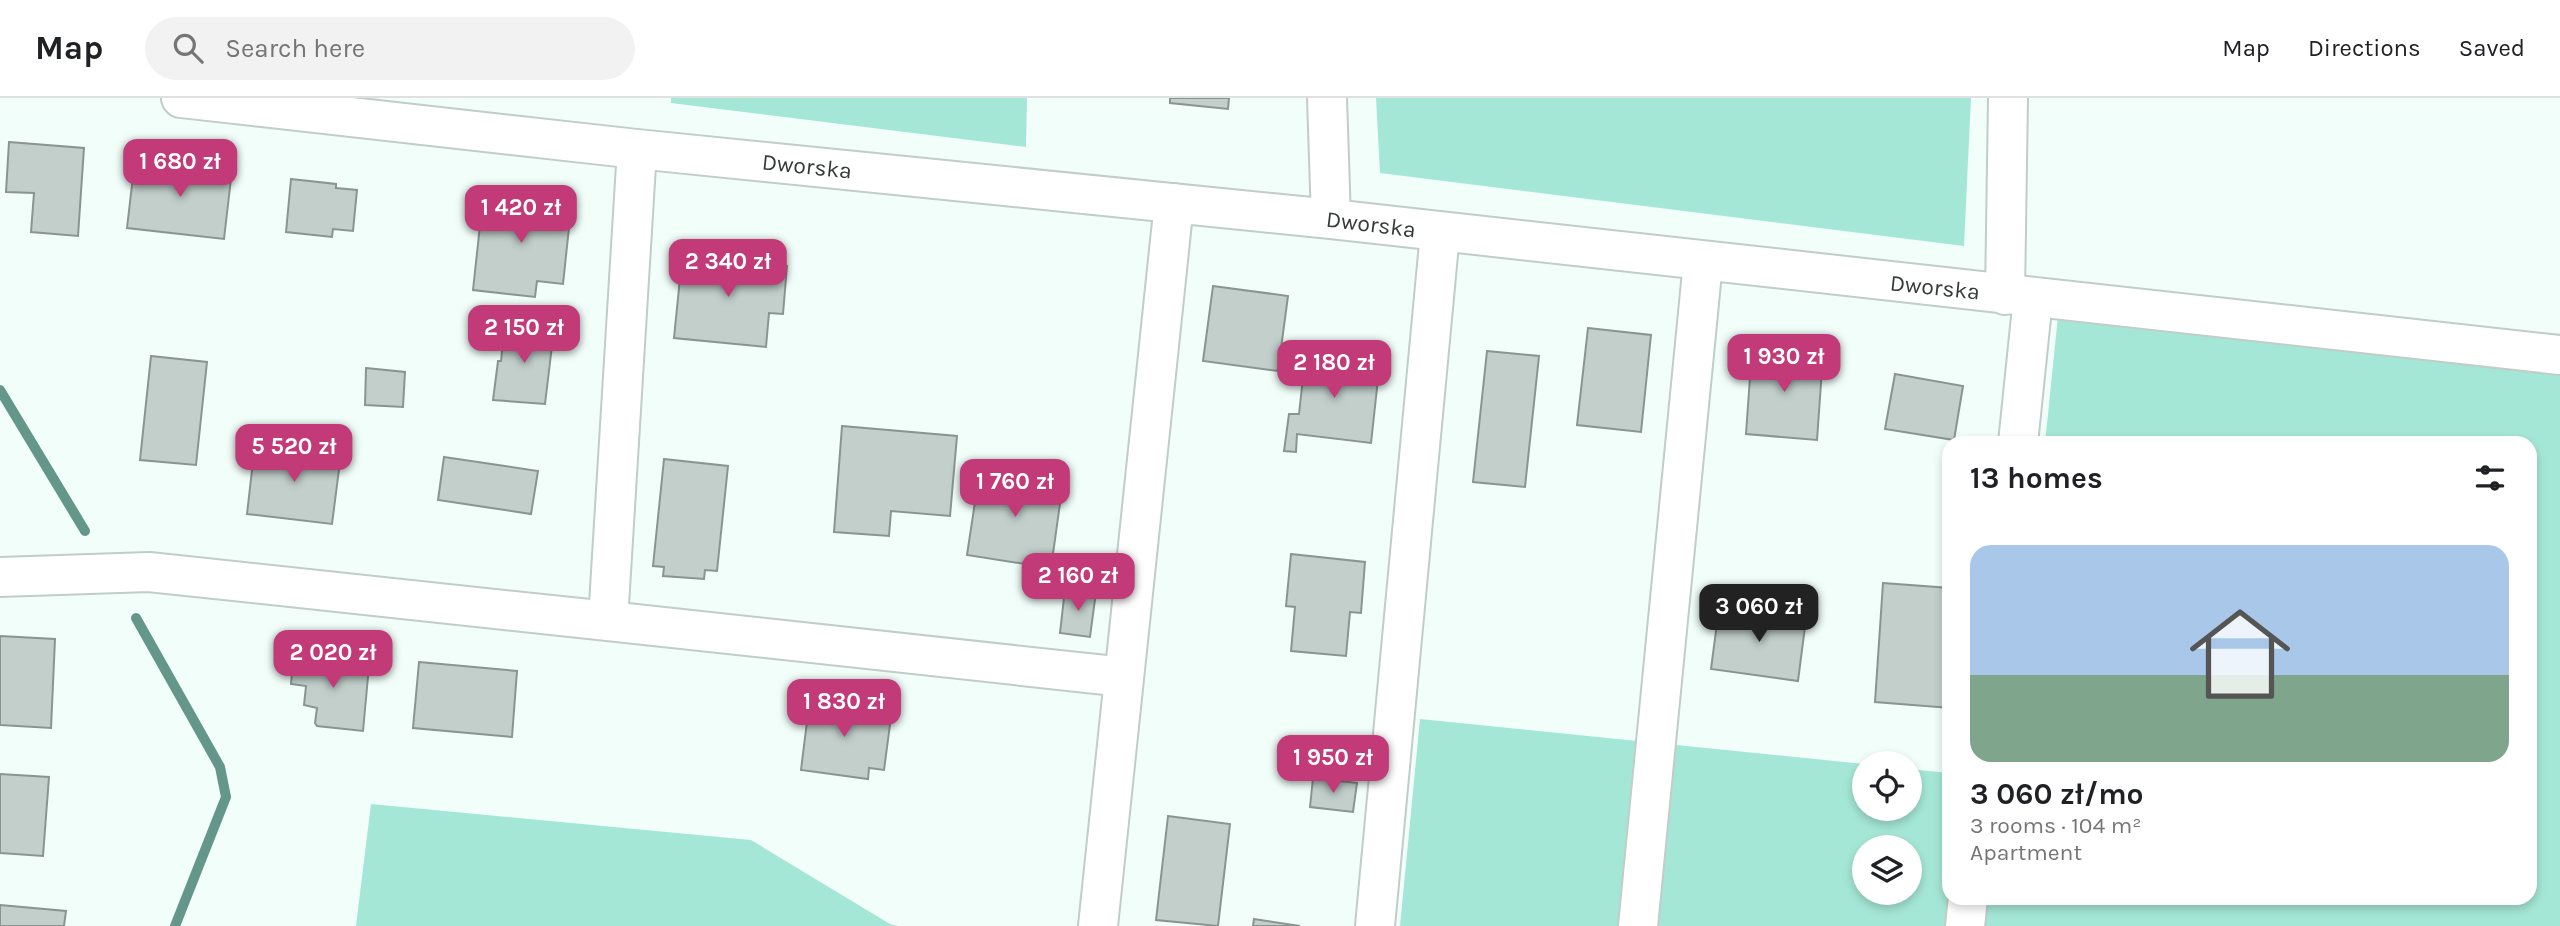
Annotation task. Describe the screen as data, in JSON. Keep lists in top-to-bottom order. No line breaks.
{"streets":{"street":["Dworska"]},"page":{"header":"Map","search":"Search here","nav":["Map","Directions","Saved"],"price":["1 680 zł","1 420 zł","2 340 zł","2 150 zł","1 930 zł","2 180 zł","5 520 zł","1 760 zł","2 160 zł","3 060 zł","2 020 zł","1 830 zł","1 950 zł"],"heading":"13 homes","list":[{"name":"3 060 zł/mo","note":"3 rooms · 104 m² · Apartment"}]}}
